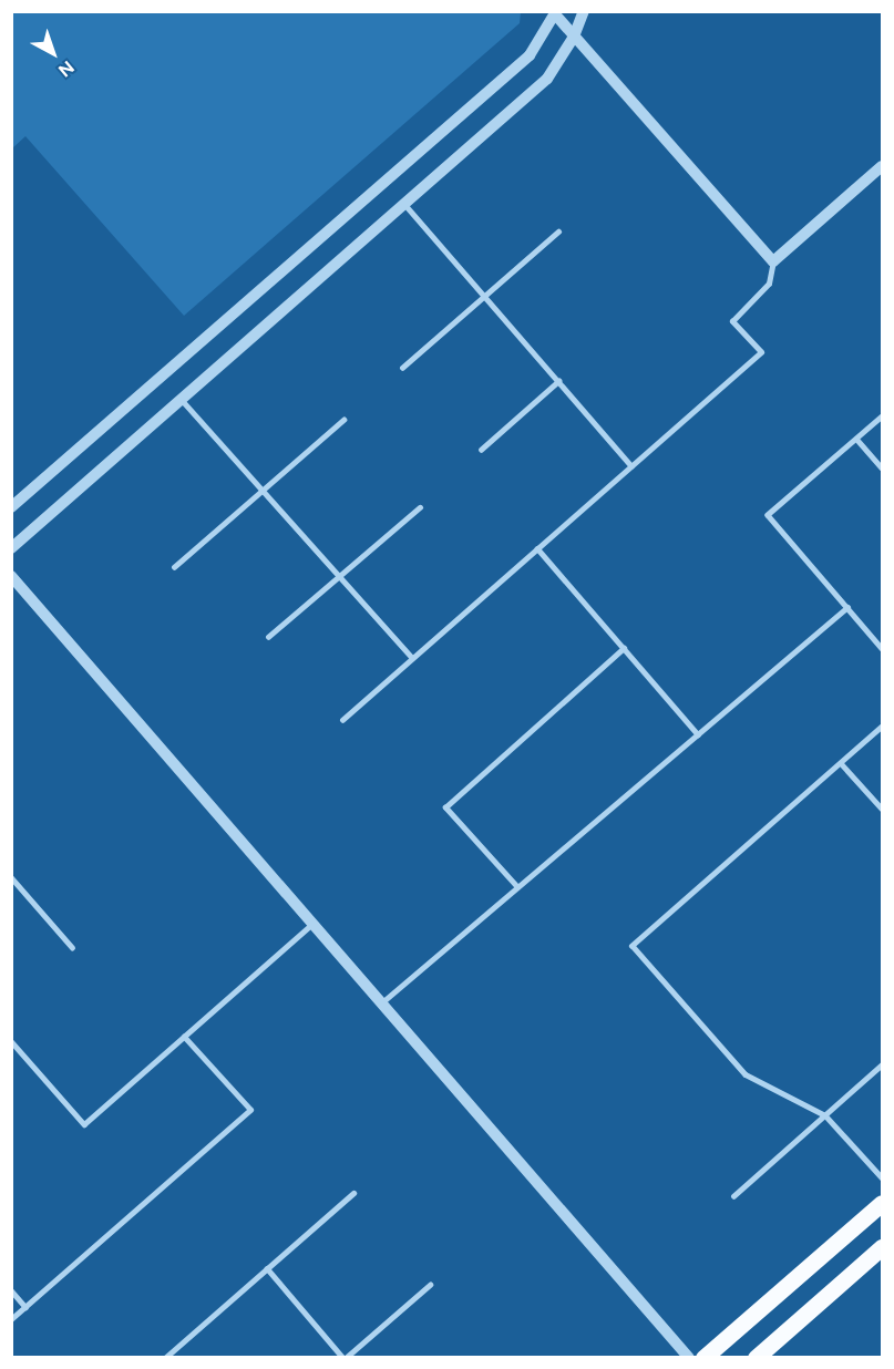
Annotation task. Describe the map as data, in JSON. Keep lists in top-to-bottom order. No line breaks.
{"north":"bottom right"}
